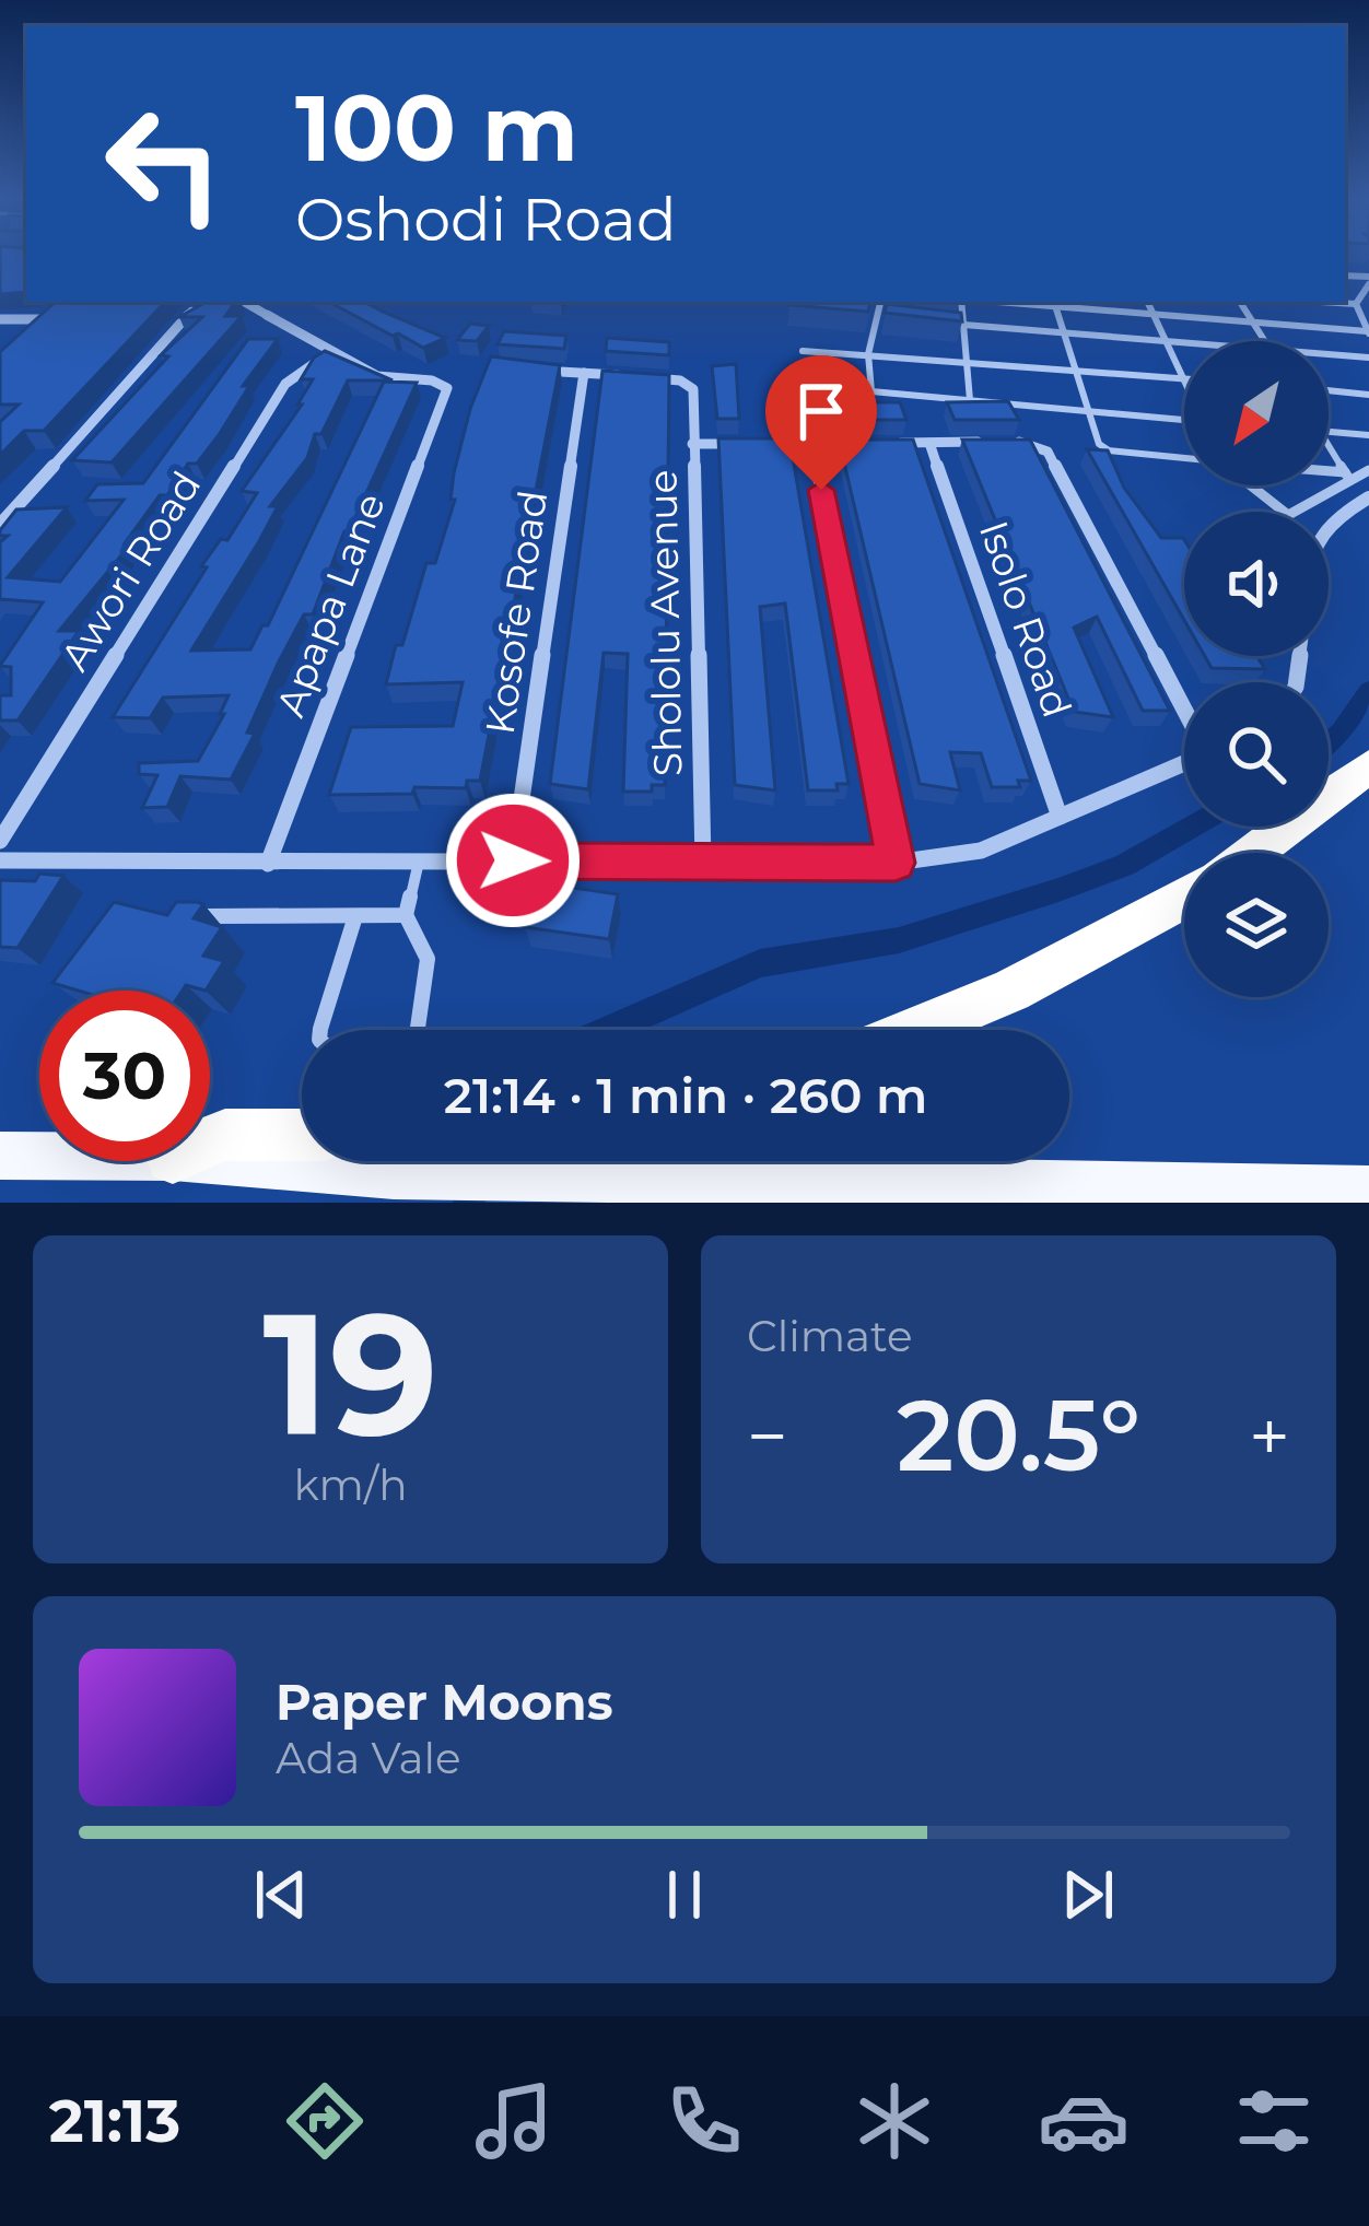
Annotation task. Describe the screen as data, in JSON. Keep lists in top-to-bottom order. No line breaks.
{"streets":{"street":["Awori Road","Apapa Lane","Kosofe Road","Isolo Road","Shololu Avenue"]},"crossings":[["Awori Road","Apapa Lane"],["Kosofe Road","Shololu Avenue"]],"north":"bottom left","page":{"turn":["100 m","Oshodi Road"],"limit":"30","trip":"21:14 · 1 min · 260 m","tile":[["19","km/h"],"Climate"],"heat":["−","20.5°","+"],"song":["Paper Moons","Ada Vale"],"tabs":"21:13"}}
